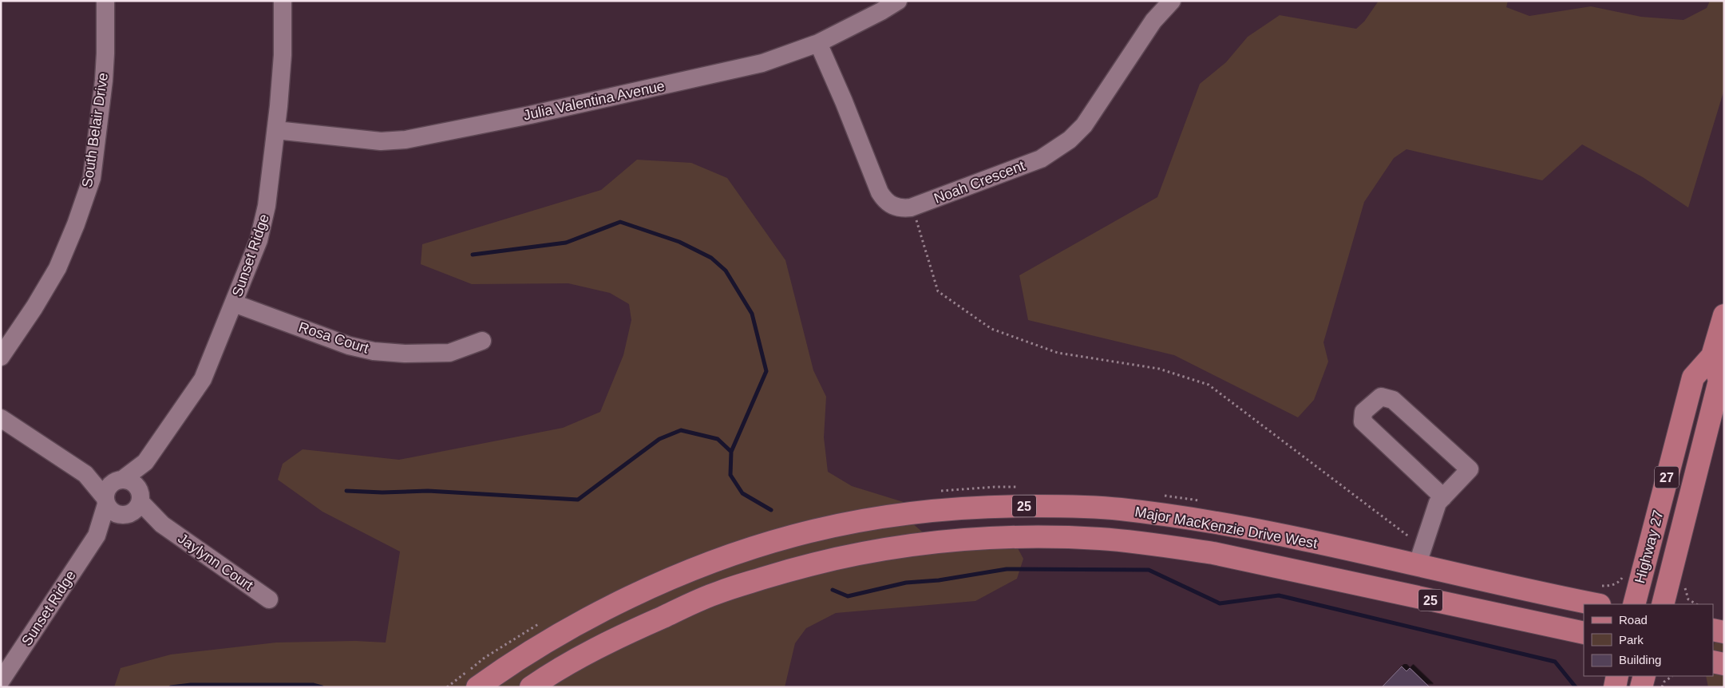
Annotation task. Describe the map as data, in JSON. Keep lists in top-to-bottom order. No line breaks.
{"streets":{"main road":["27","25","Major MacKenzie Drive West","Highway 27"],"street":["Julia Valentina Avenue","South Belair Drive","Noah Crescent","Sunset Ridge","Rosa Court","Jaylynn Court"]},"crossings":[["Julia Valentina Avenue","Noah Crescent"],["Julia Valentina Avenue","Sunset Ridge"],["Sunset Ridge","Rosa Court"],["Sunset Ridge","Jaylynn Court"]],"legend":["Road","Park","Building"]}
